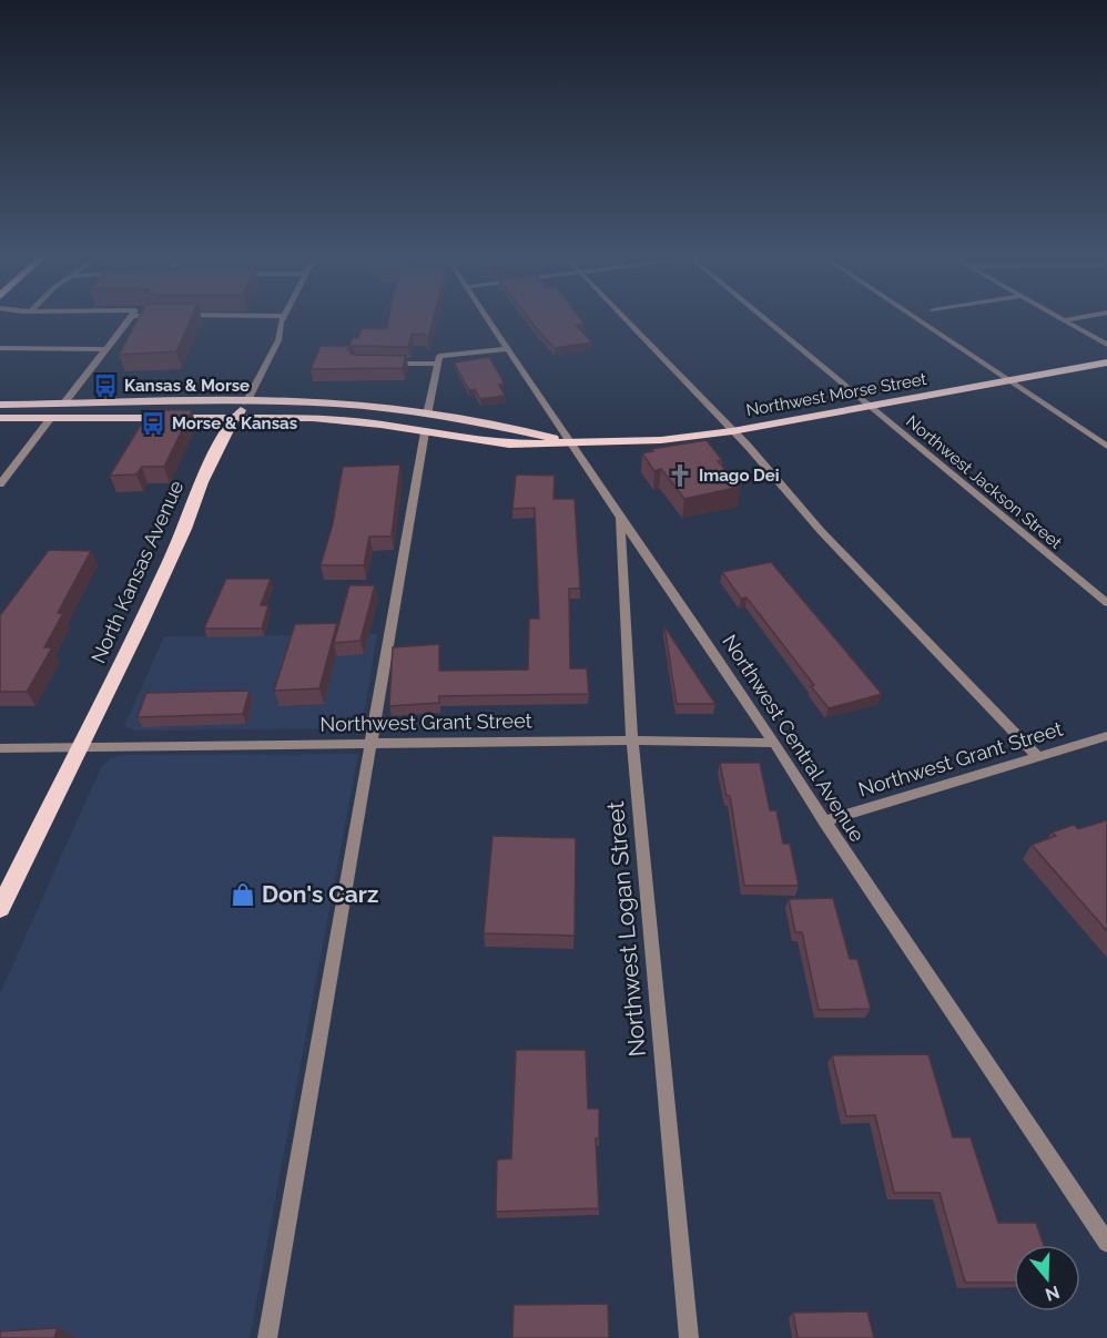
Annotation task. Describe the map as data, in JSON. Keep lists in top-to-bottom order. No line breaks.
{"streets":{"main road":["Northwest Morse Street","North Kansas Avenue"],"street":["Northwest Jackson Street","Northwest Grant Street","Northwest Central Avenue","Northwest Logan Street"]},"crossings":[["Northwest Morse Street","Northwest Jackson Street"],["Northwest Morse Street","North Kansas Avenue"],["Northwest Morse Street","Northwest Central Avenue"],["North Kansas Avenue","Northwest Grant Street"],["Northwest Grant Street","Northwest Central Avenue"],["Northwest Grant Street","Northwest Logan Street"],["Northwest Central Avenue","Northwest Logan Street"]],"places":{"bus stop":["Kansas & Morse","Morse & Kansas"],"church":["Imago Dei"],"shop":["Don's Carz"]},"north":"bottom"}
